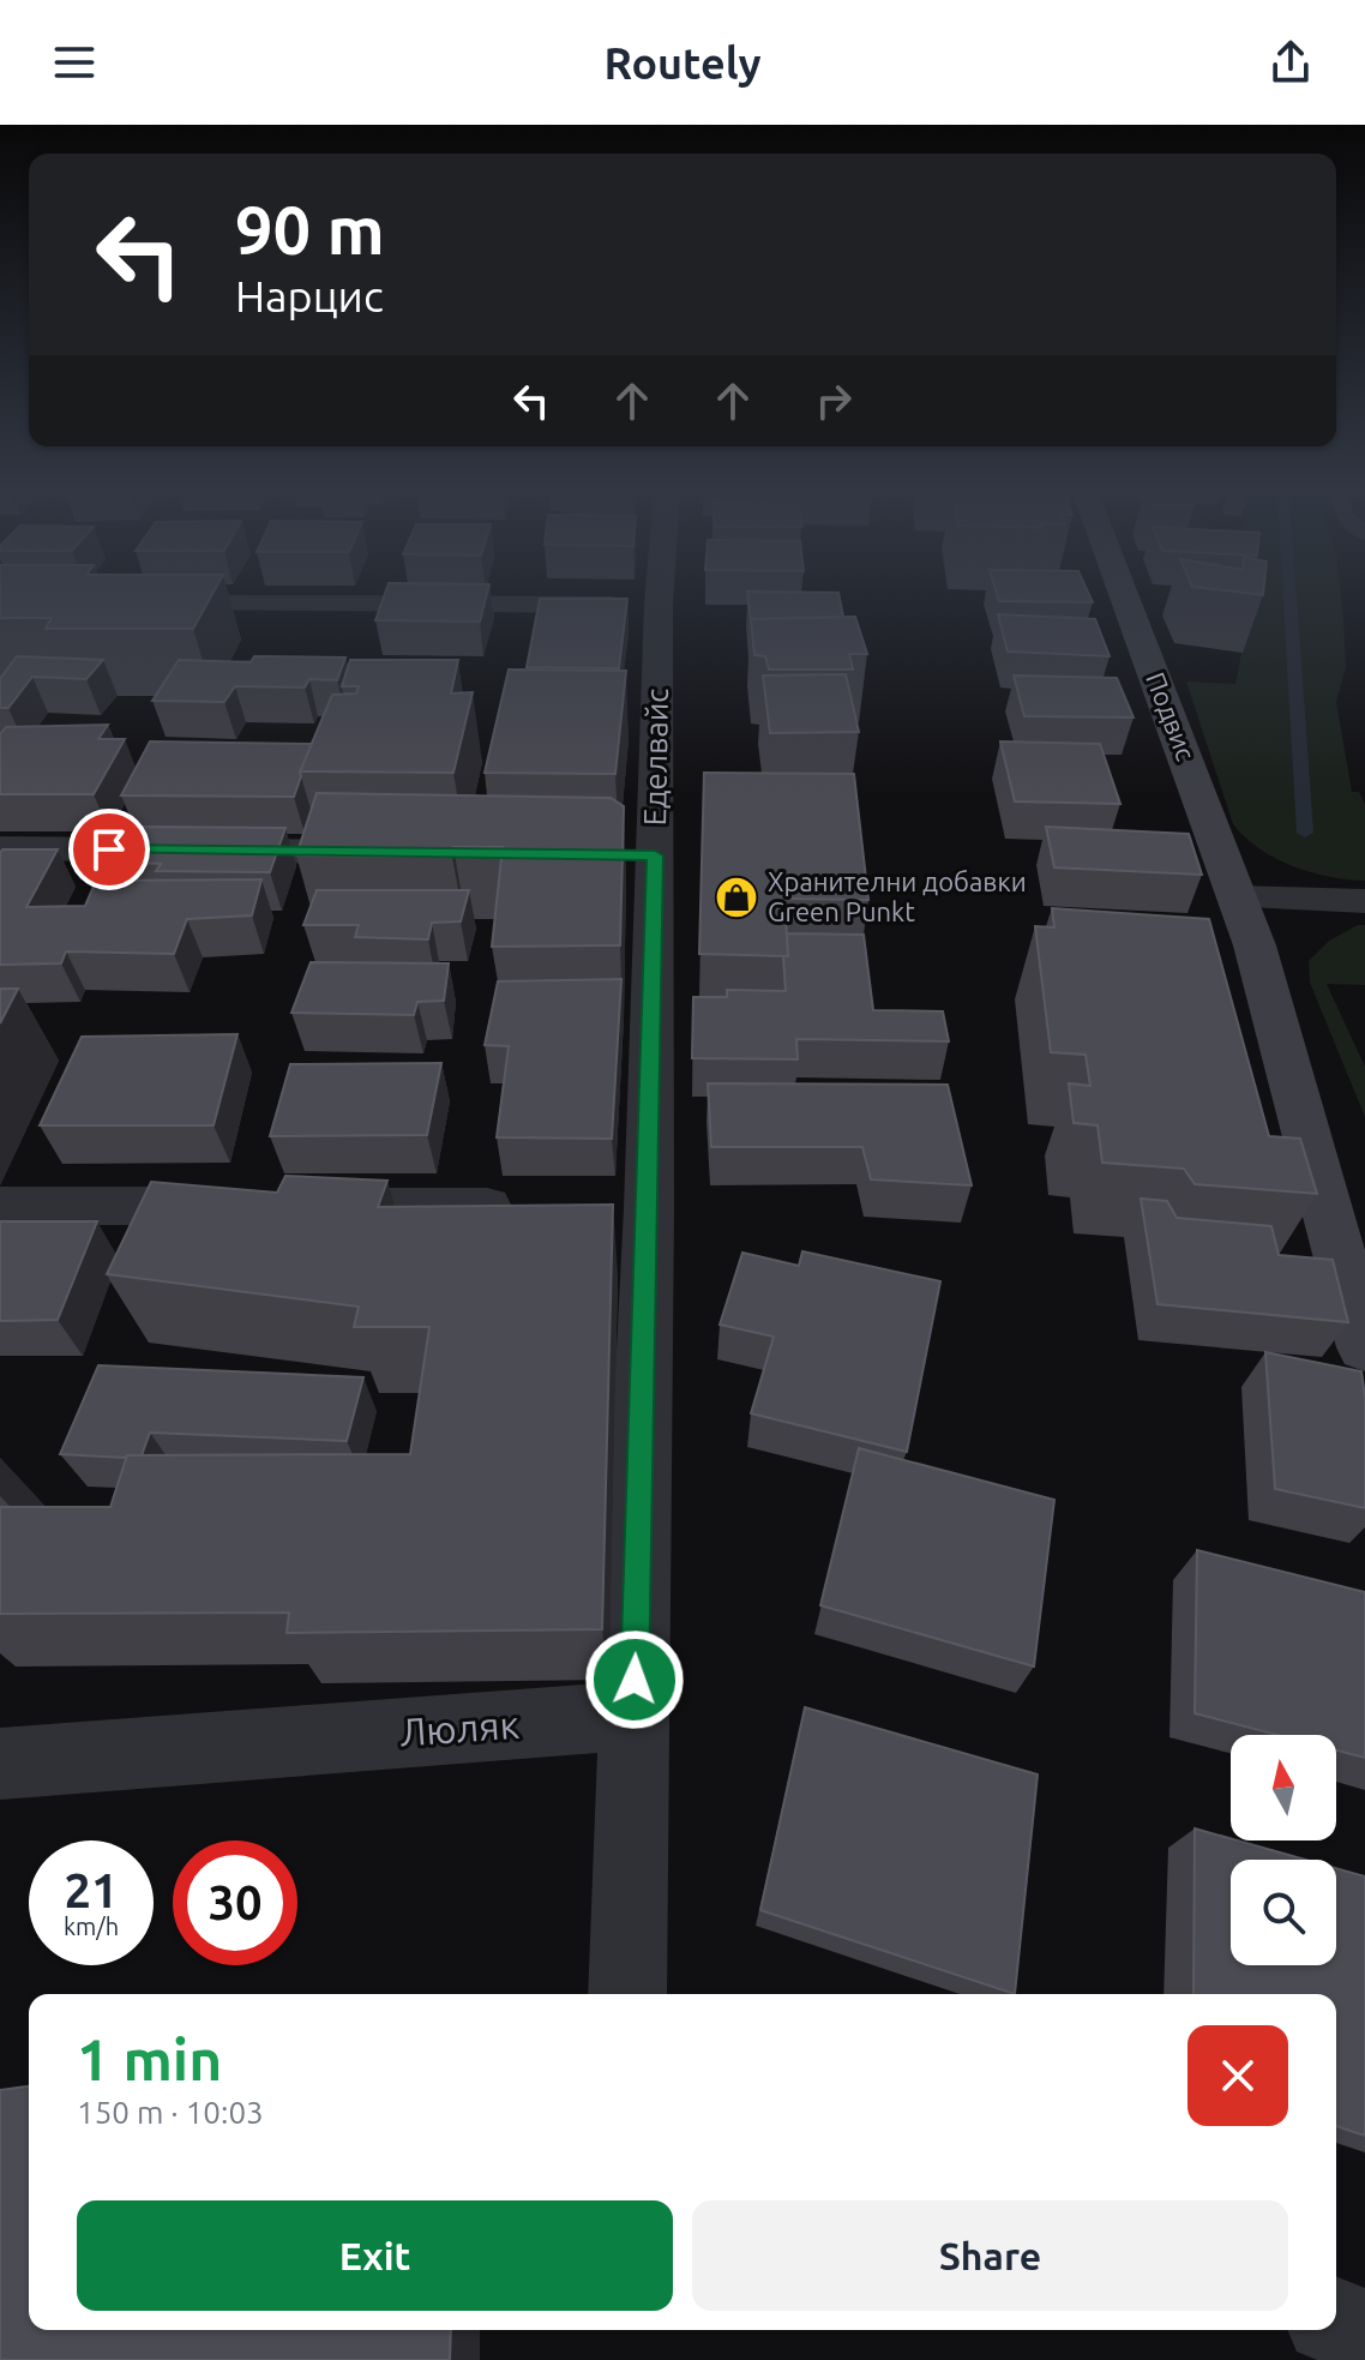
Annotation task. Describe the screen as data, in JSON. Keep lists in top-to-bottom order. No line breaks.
{"streets":{"street":["Подвис","Еделвайс","Люляк"]},"crossings":[["Еделвайс","Люляк"]],"places":{"shop":["Хранителни добавки Green Punkt"]},"north":"top","page":{"header":"Routely","turn":["90 m","Нарцис"],"speed":"21 km/h","limit":"30","heading":["1 min","150 m · 10:03"],"buttons":["Exit","Share"]}}
